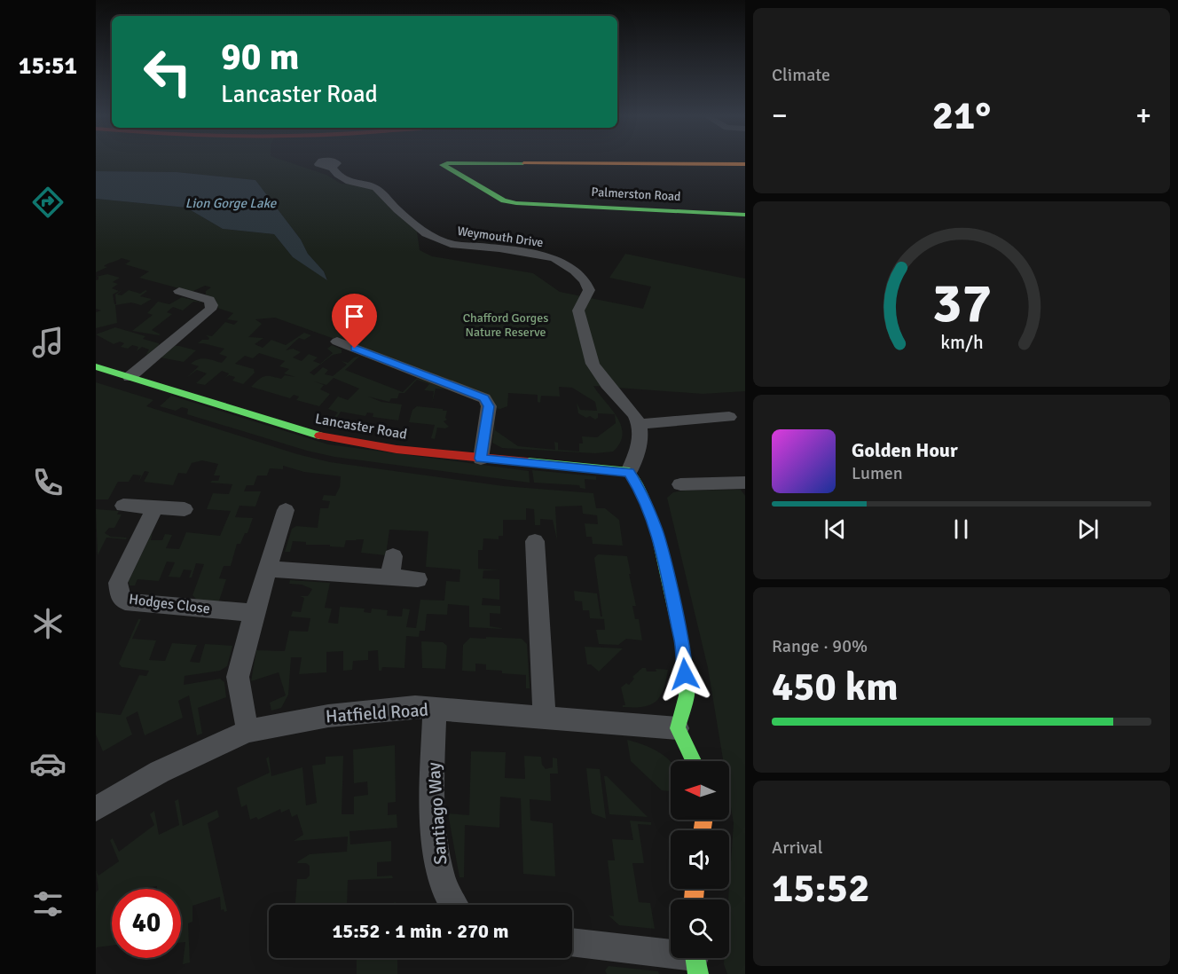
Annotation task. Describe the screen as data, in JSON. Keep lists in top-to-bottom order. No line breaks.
{"streets":{"street":["Palmerston Road","Weymouth Drive","Lancaster Road","Hodges Close","Hatfield Road","Santiago Way"]},"crossings":[["Hatfield Road","Santiago Way"]],"water":["Lion Gorge Lake"],"parks":["Chafford Gorges Nature Reserve"],"north":"left","page":{"tabs":"15:51","tile":["Climate",["Range · 90%","450 km"],["Arrival","15:52"]],"turn":["90 m","Lancaster Road"],"heat":["−","21°","+"],"song":["Golden Hour","Lumen"],"limit":"40","trip":"15:52 · 1 min · 270 m","gauge":["37","km/h"]}}
